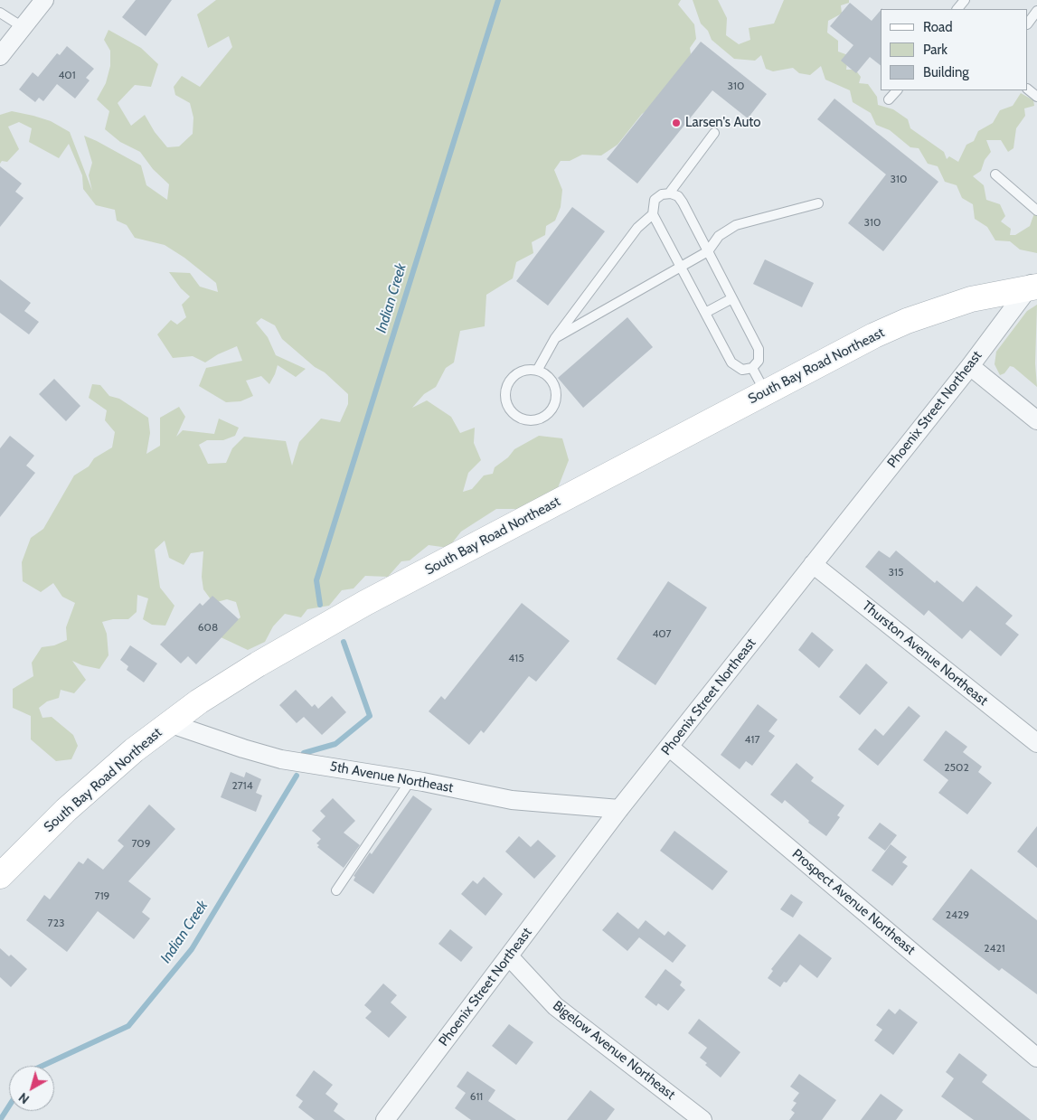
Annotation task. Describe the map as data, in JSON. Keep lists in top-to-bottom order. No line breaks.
{"streets":{"street":["South Bay Road Northeast","Phoenix Street Northeast","Thurston Avenue Northeast","5th Avenue Northeast","Prospect Avenue Northeast","Bigelow Avenue Northeast"]},"crossings":[["South Bay Road Northeast","Phoenix Street Northeast"],["South Bay Road Northeast","5th Avenue Northeast"],["Phoenix Street Northeast","Thurston Avenue Northeast"],["Phoenix Street Northeast","5th Avenue Northeast"],["Phoenix Street Northeast","Prospect Avenue Northeast"],["Phoenix Street Northeast","Bigelow Avenue Northeast"]],"water":["Indian Creek"],"places":["Larsen's Auto"],"house_numbers":["401","310","310","310","315","608","407","415","417","2502","2714","709","719","2429","723","2421","611"],"legend":["Road","Park","Building"],"north":"bottom left"}
